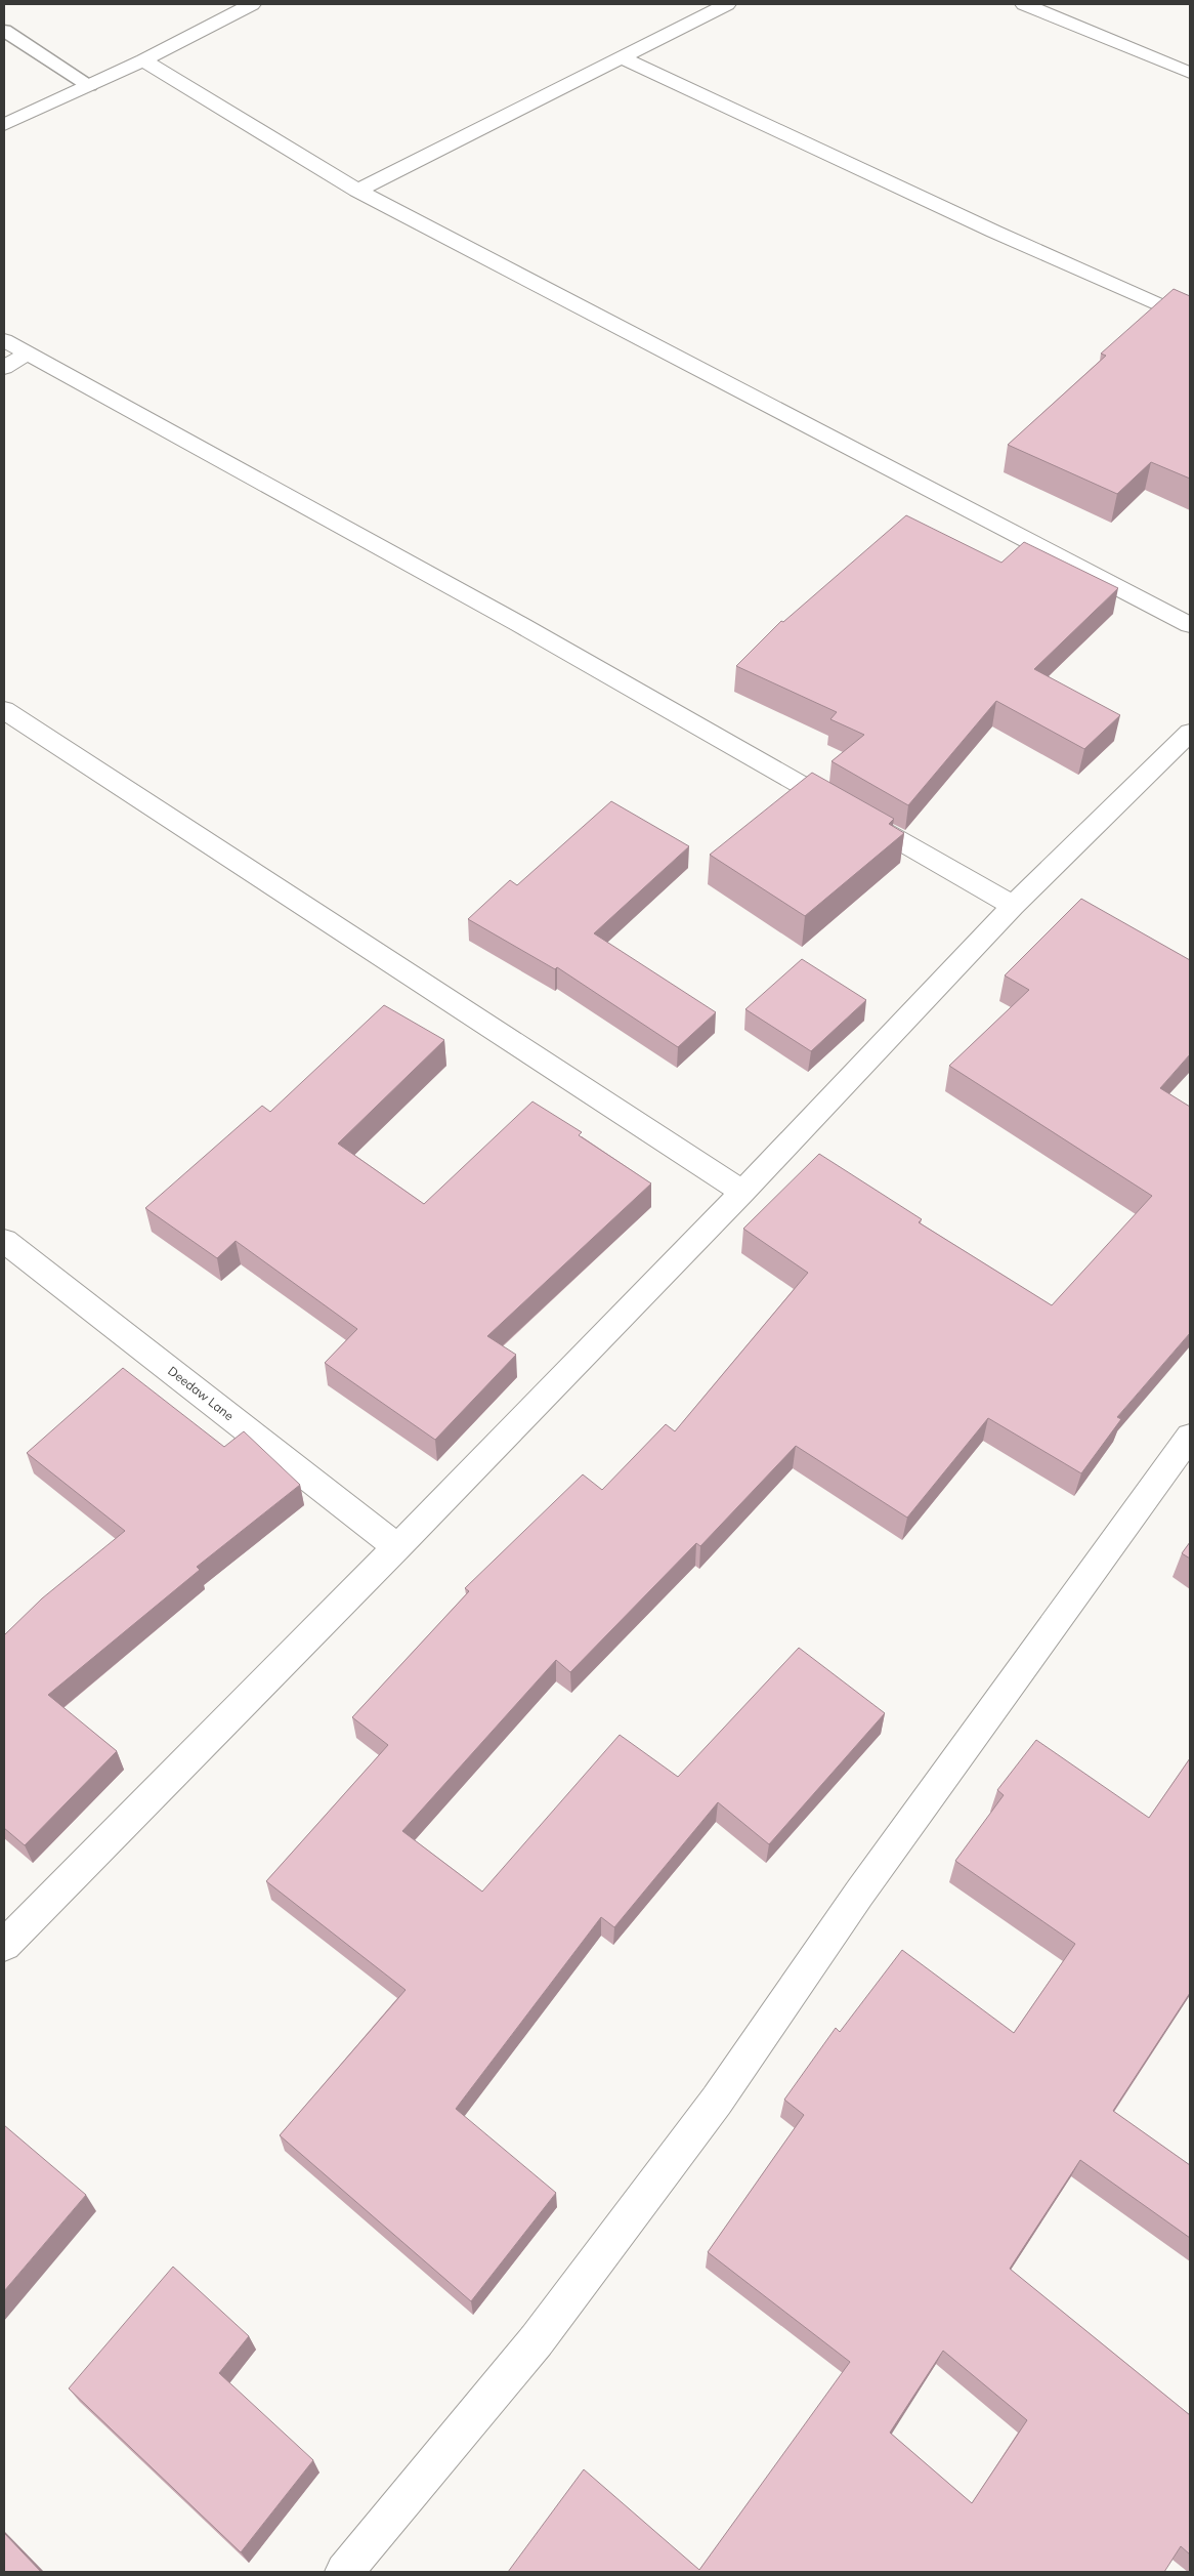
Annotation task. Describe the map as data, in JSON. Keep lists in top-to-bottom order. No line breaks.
{"streets":{"street":["Deedaw Lane"]}}
